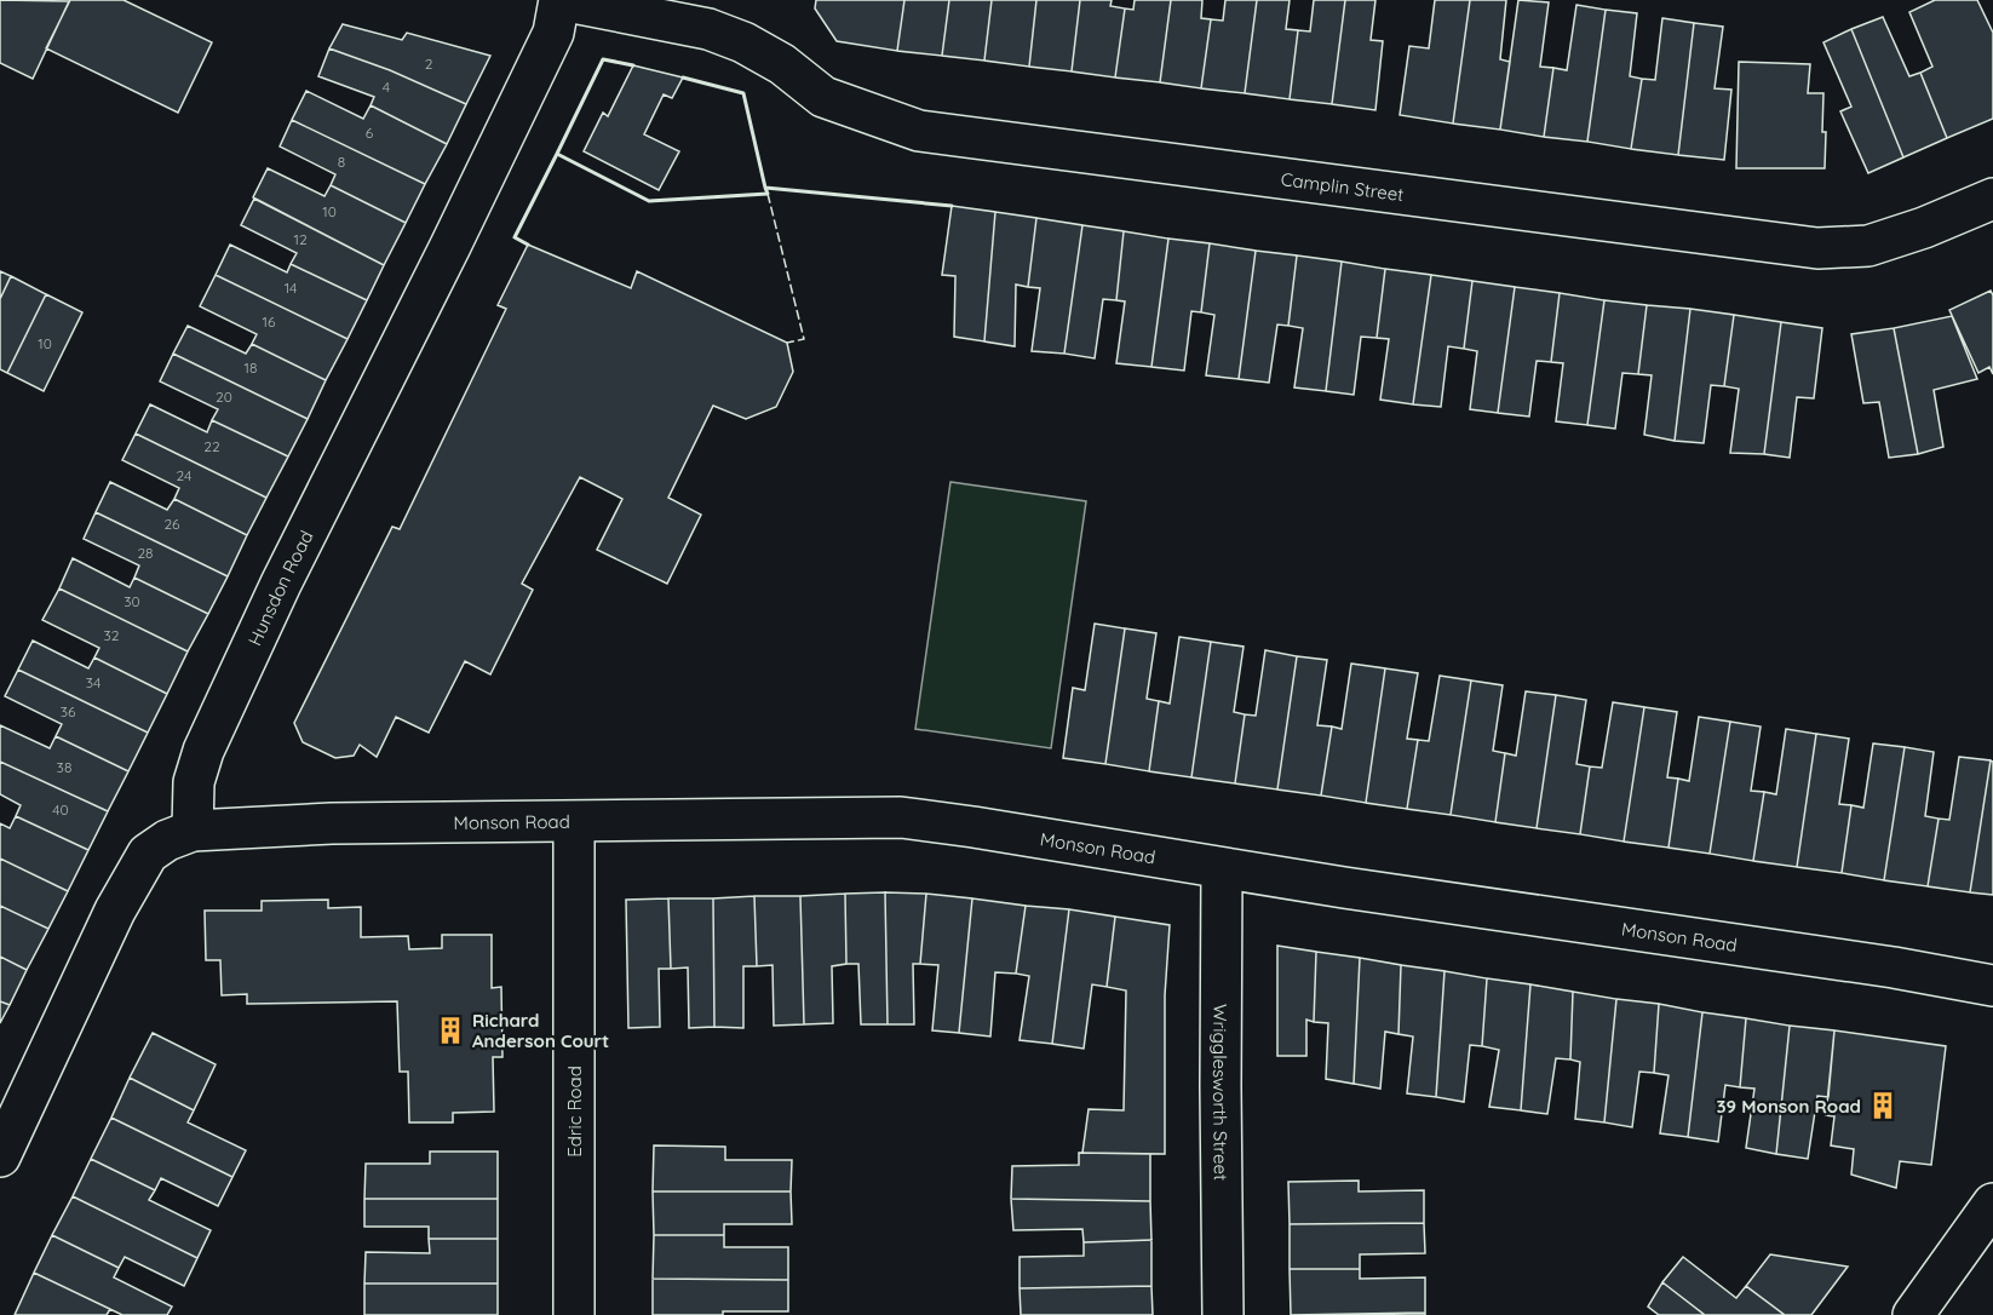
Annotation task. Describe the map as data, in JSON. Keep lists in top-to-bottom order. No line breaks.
{"streets":{"street":["Camplin Street","Hunsdon Road","Monson Road","Wrigglesworth Street","Edric Road"]},"crossings":[["Camplin Street","Hunsdon Road"],["Hunsdon Road","Monson Road"],["Monson Road","Wrigglesworth Street"],["Monson Road","Edric Road"]],"places":{"building":["Richard Anderson Court","39 Monson Road"]},"house_numbers":["2","4","6","8","10","12","14","16","10","18","20","22","24","26","28","30","32","34","36","38","40"]}
